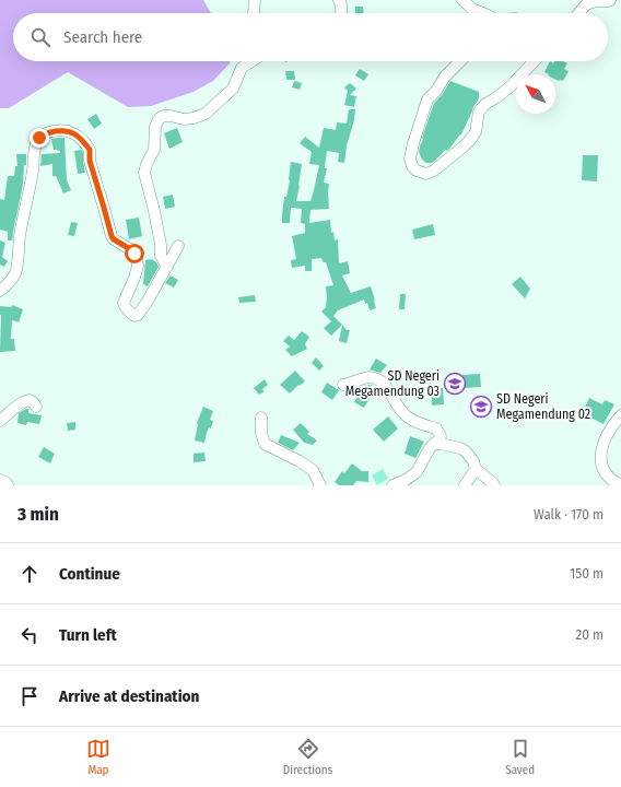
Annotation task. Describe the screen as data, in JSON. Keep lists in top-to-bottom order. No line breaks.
{"places":{"school or university":["SD Negeri Megamendung 03","SD Negeri Megamendung 02"]},"north":"top left","page":{"search":"Search here","heading":["3 min","Walk · 170 m"],"list":[["Continue","150 m"],["Turn left","20 m"],"Arrive at destination"],"nav":["Map","Directions","Saved"]}}
